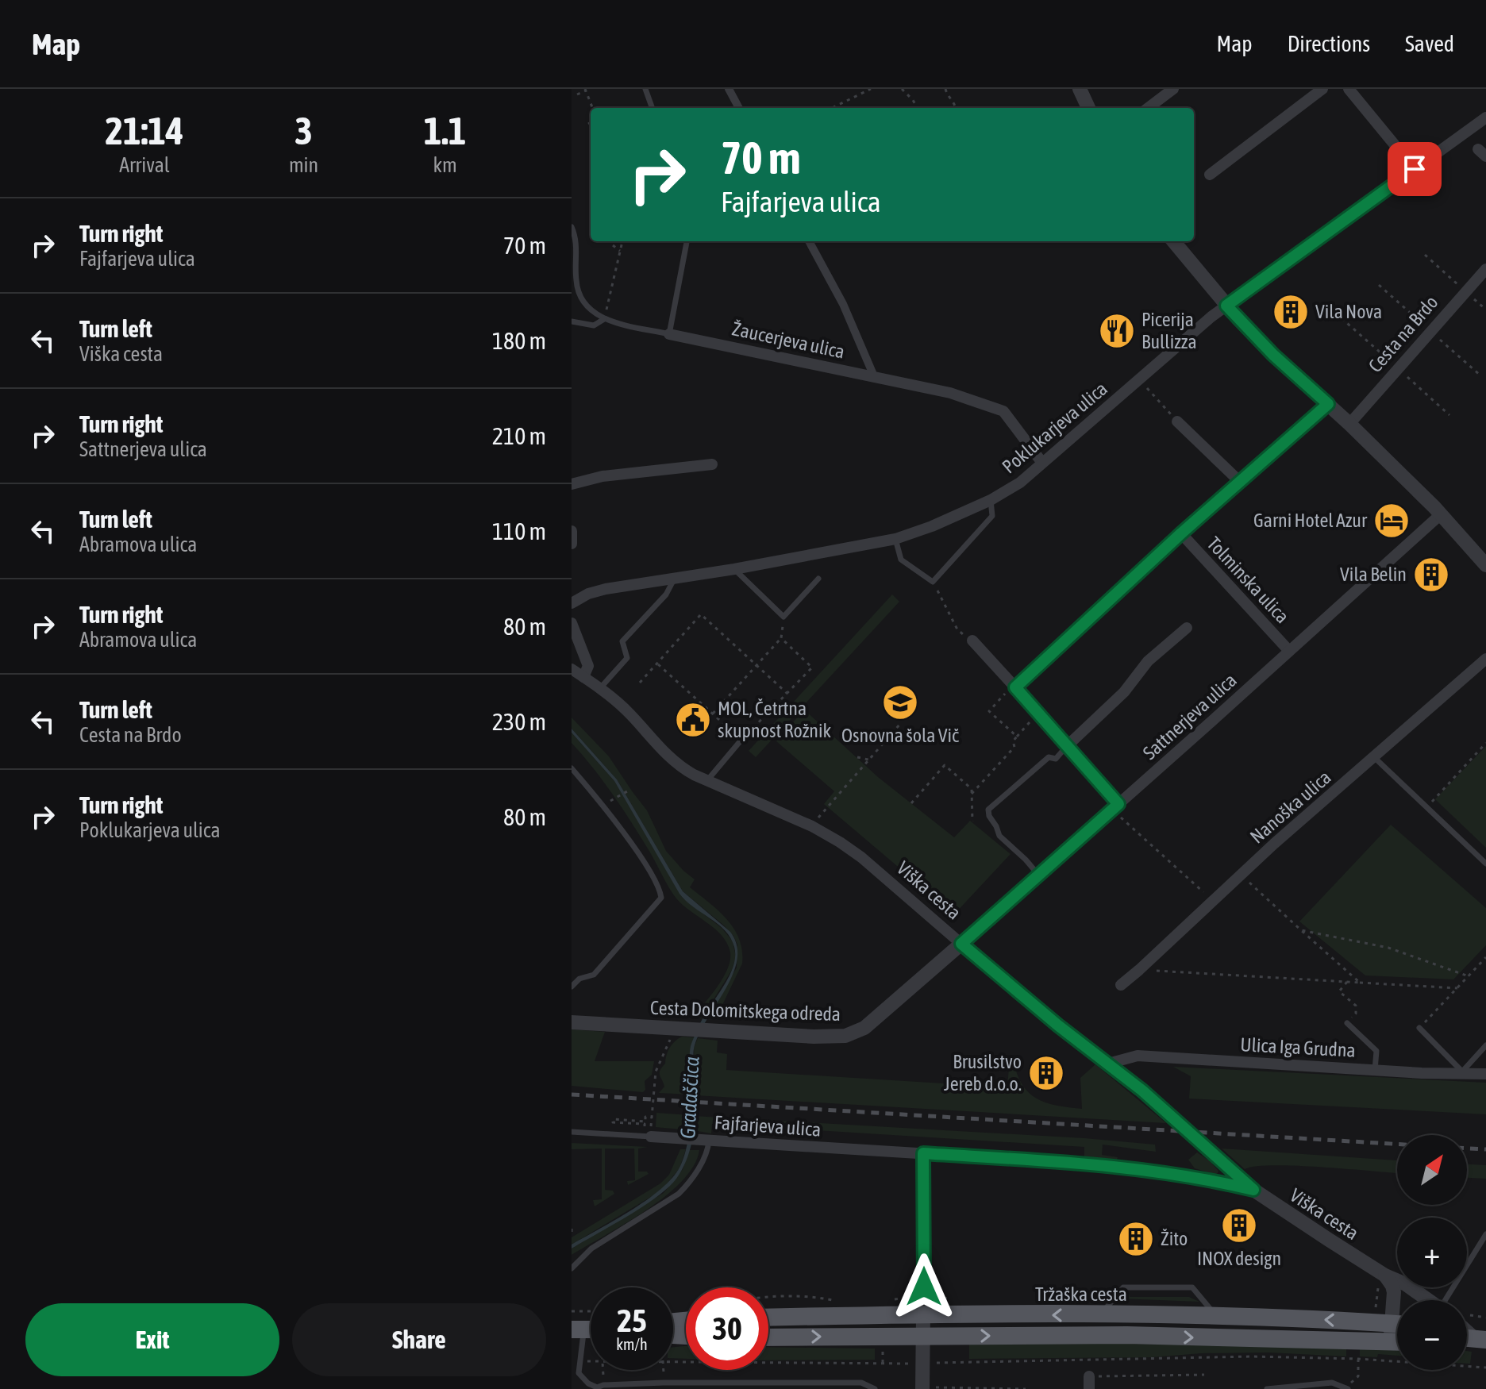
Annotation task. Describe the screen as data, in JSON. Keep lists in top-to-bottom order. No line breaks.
{"streets":{"main road":["Tržaška cesta"],"street":["Cesta na Brdo","Žaucerjeva ulica","Poklukarjeva ulica","Tolminska ulica","Sattnerjeva ulica","Nanoška ulica","Viška cesta","Cesta Dolomitskega odreda","Ulica Iga Grudna","Fajfarjeva ulica"]},"crossings":[["Žaucerjeva ulica","Poklukarjeva ulica"],["Tolminska ulica","Sattnerjeva ulica"],["Sattnerjeva ulica","Viška cesta"],["Sattnerjeva ulica","Cesta Dolomitskega odreda"],["Viška cesta","Cesta Dolomitskega odreda"],["Viška cesta","Ulica Iga Grudna"],["Viška cesta","Fajfarjeva ulica"]],"water":["Gradaščica"],"places":{"building":["Vila Nova","Vila Belin","Brusilstvo Jereb d.o.o.","INOX design","Žito"],"restaurant":["Picerija Bullizza"],"hotel":["Garni Hotel Azur"],"school or university":["Osnovna šola Vič"],"public building":["MOL, Četrtna skupnost Rožnik"]},"north":"top right","page":{"header":"Map","nav":["Map","Directions","Saved"],"eta":["21:14","Arrival","3","min","1.1","km"],"turn":["70 m","Fajfarjeva ulica"],"list":[{"name":"Turn right","note":"Fajfarjeva ulica","value":"70 m"},{"name":"Turn left","note":"Viška cesta","value":"180 m"},{"name":"Turn right","note":"Sattnerjeva ulica","value":"210 m"},{"name":"Turn left","note":"Abramova ulica","value":"110 m"},{"name":"Turn right","note":"Abramova ulica","value":"80 m"},{"name":"Turn left","note":"Cesta na Brdo","value":"230 m"},{"name":"Turn right","note":"Poklukarjeva ulica","value":"80 m"}],"map_buttons":["+","−"],"speed":"25 km/h","limit":"30","buttons":["Exit","Share"]}}
